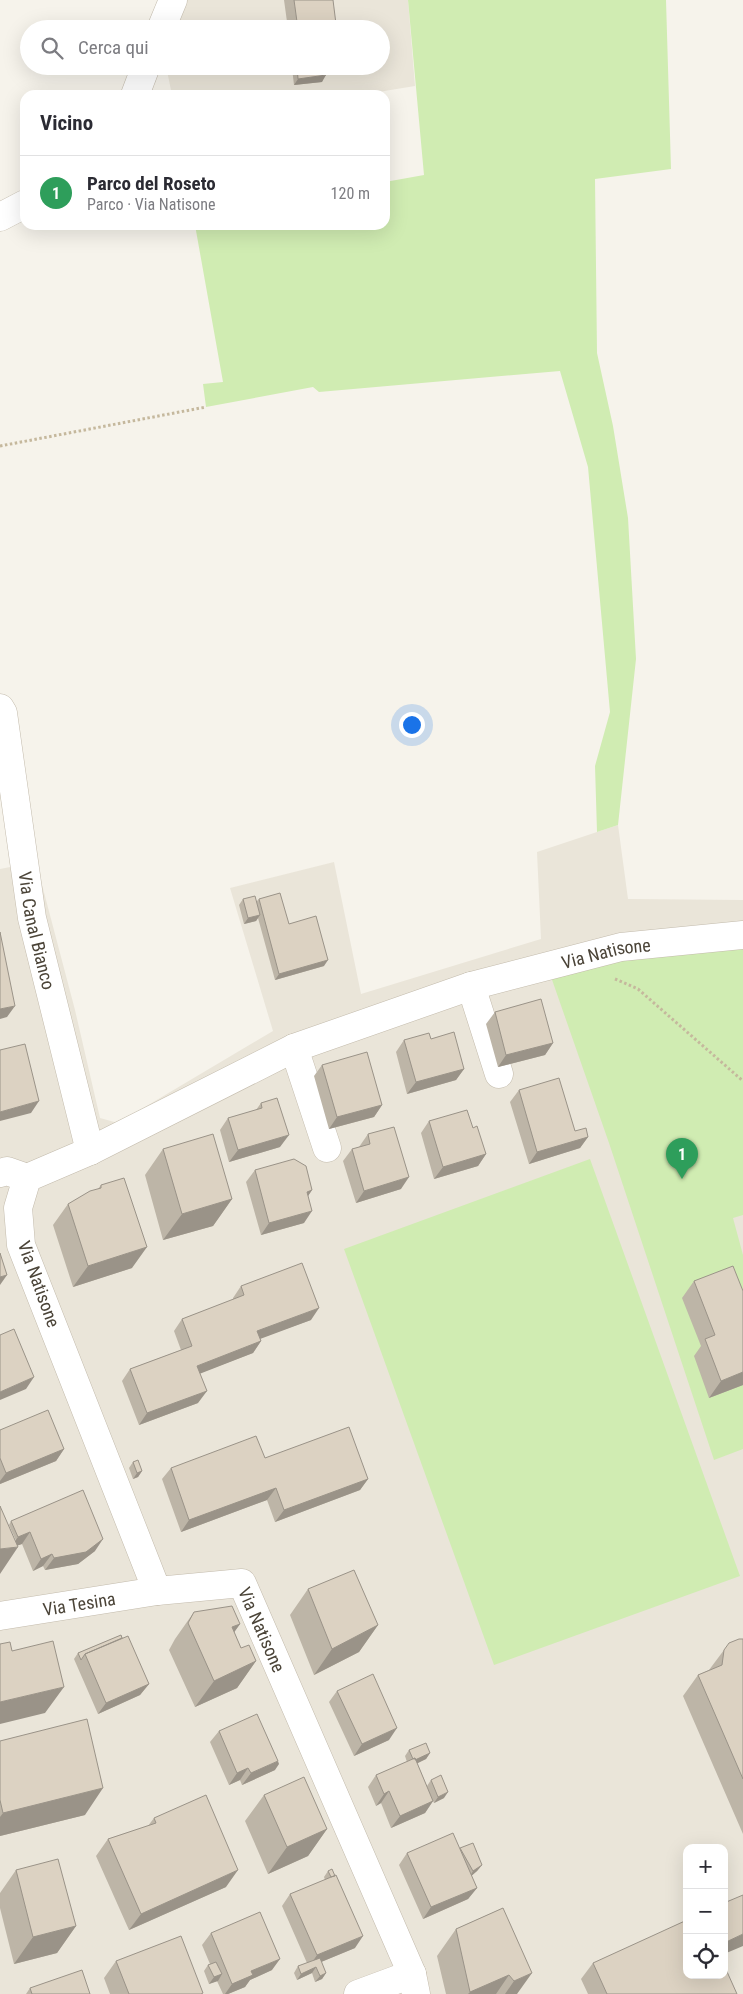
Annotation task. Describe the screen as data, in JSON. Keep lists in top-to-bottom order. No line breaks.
{"streets":{"street":["Via Canal Bianco","Via Natisone","Via Tesina"]},"crossings":[["Via Canal Bianco","Via Natisone"],["Via Natisone","Via Tesina"]],"page":{"search":"Cerca qui","heading":"Vicino","list":[{"mark":"1","name":"Parco del Roseto","note":"Parco · Via Natisone","value":"120 m"}],"pins":"1","map_buttons":["+","−"]}}
